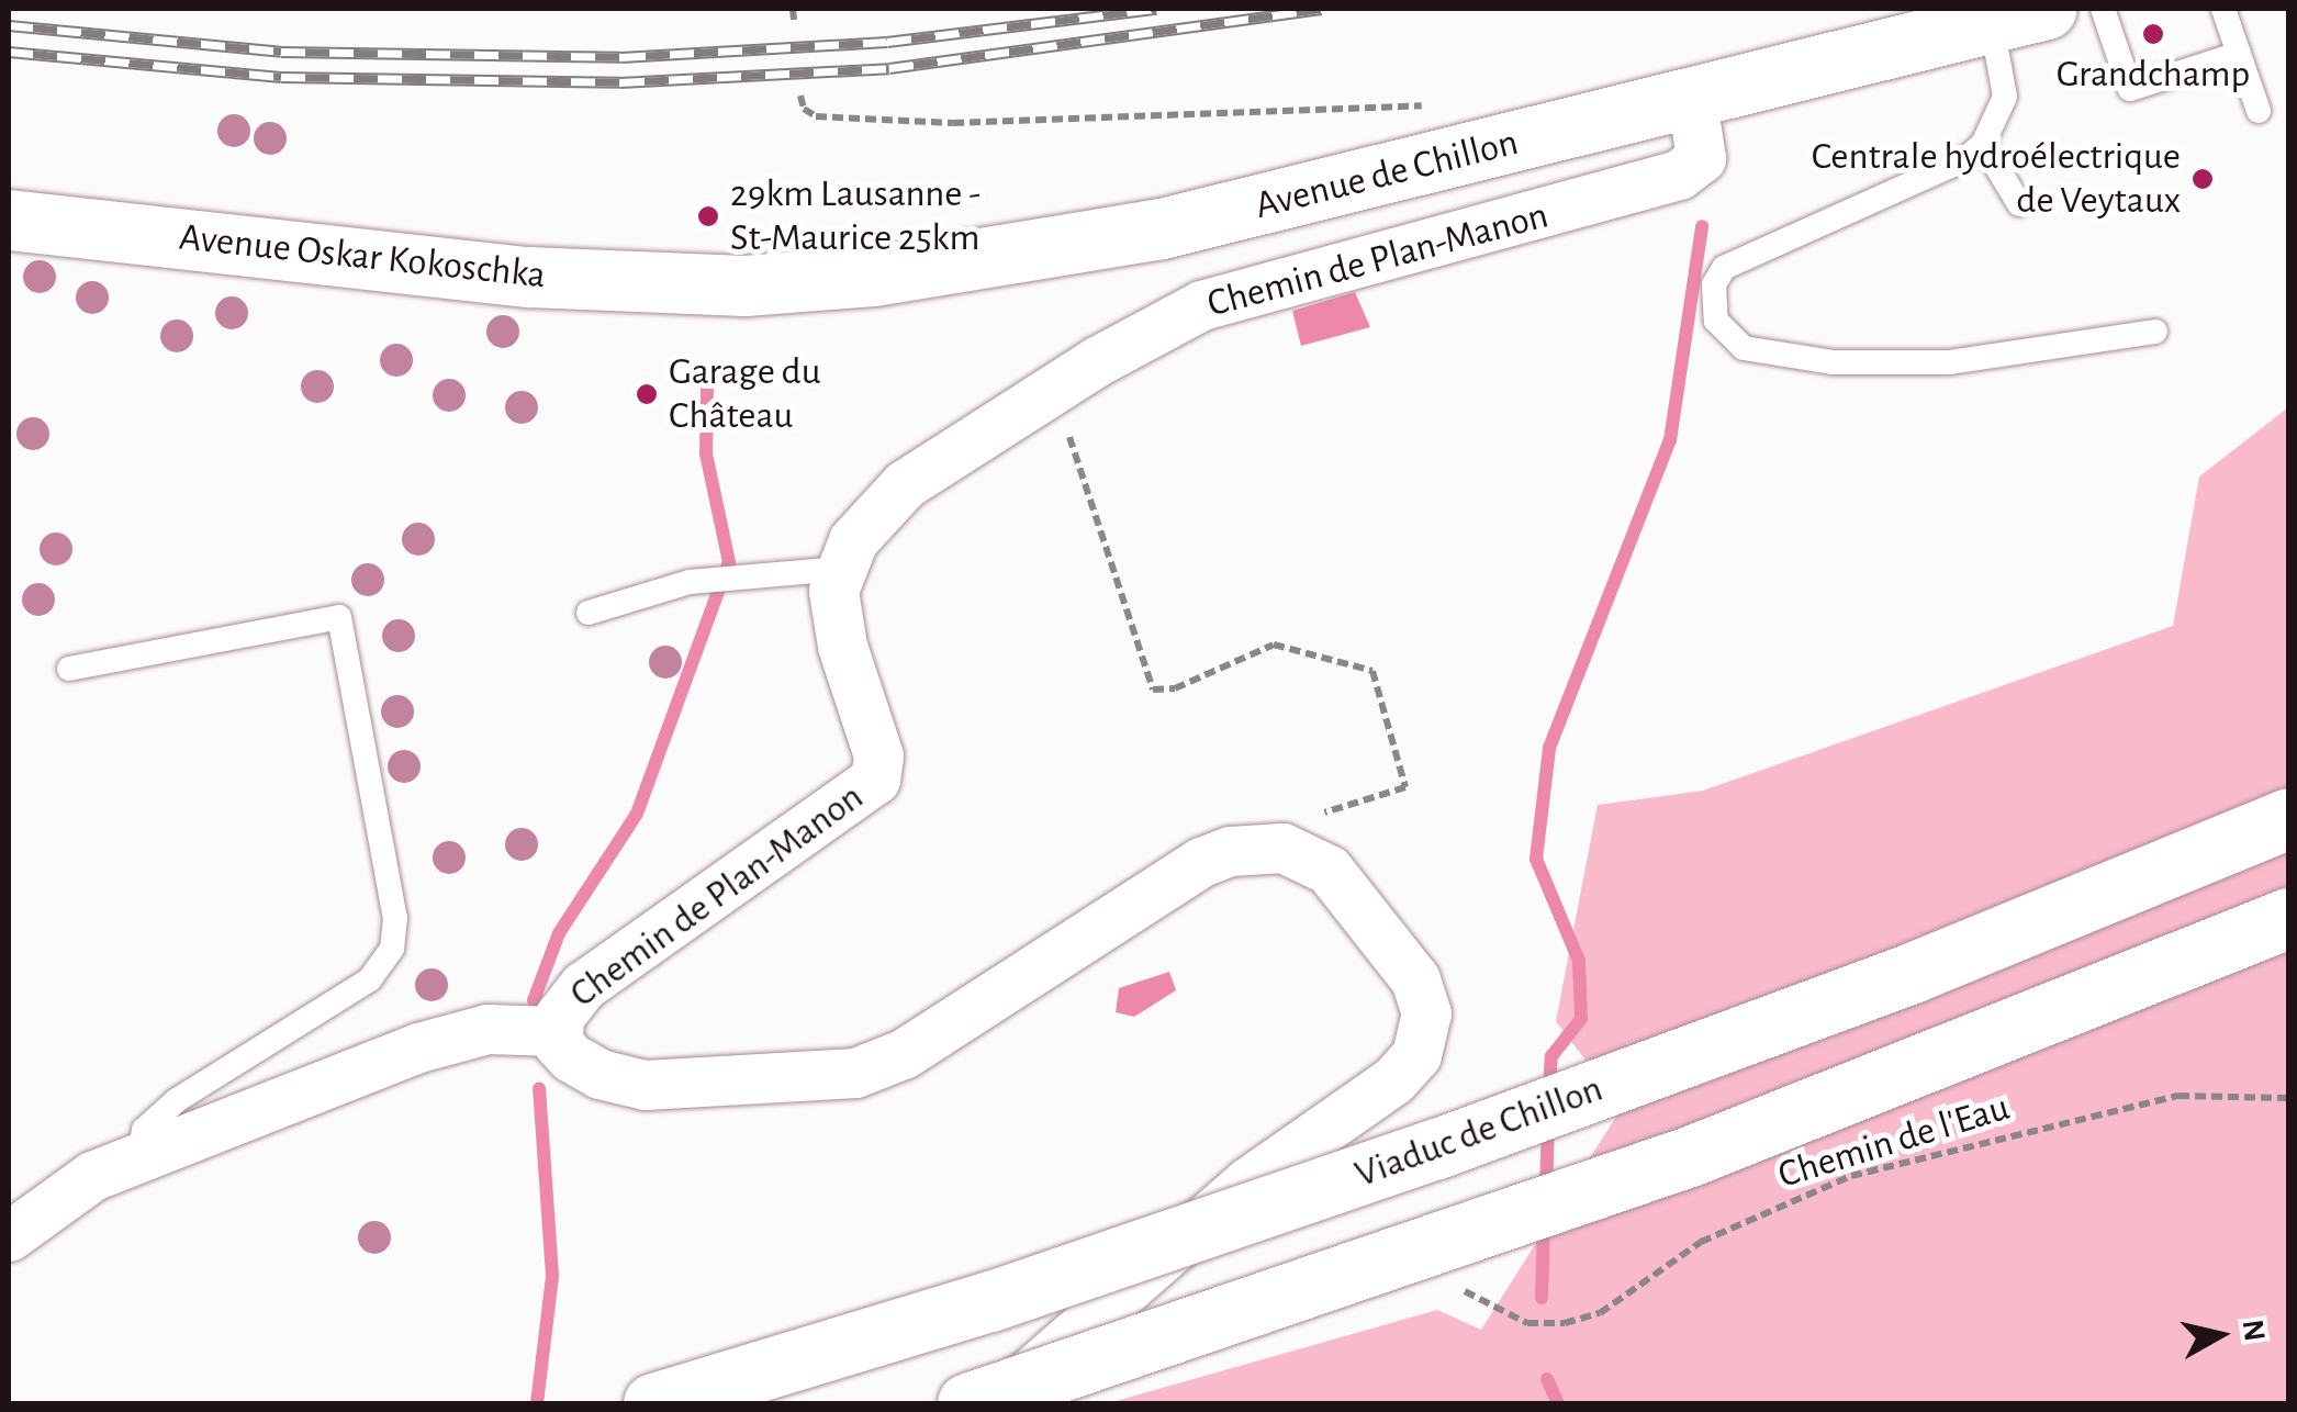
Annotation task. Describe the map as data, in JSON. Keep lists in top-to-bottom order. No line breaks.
{"streets":{"main road":["Avenue de Chillon","Avenue Oskar Kokoschka","Viaduc de Chillon"],"street":["Chemin de Plan-Manon"],"path":["Chemin de l'Eau"]},"crossings":[["Avenue de Chillon","Avenue Oskar Kokoschka"],["Avenue de Chillon","Chemin de Plan-Manon"]],"places":["Grandchamp","Centrale hydroélectrique de Veytaux","29km Lausanne - St-Maurice 25km","Garage du Château"],"north":"right"}
